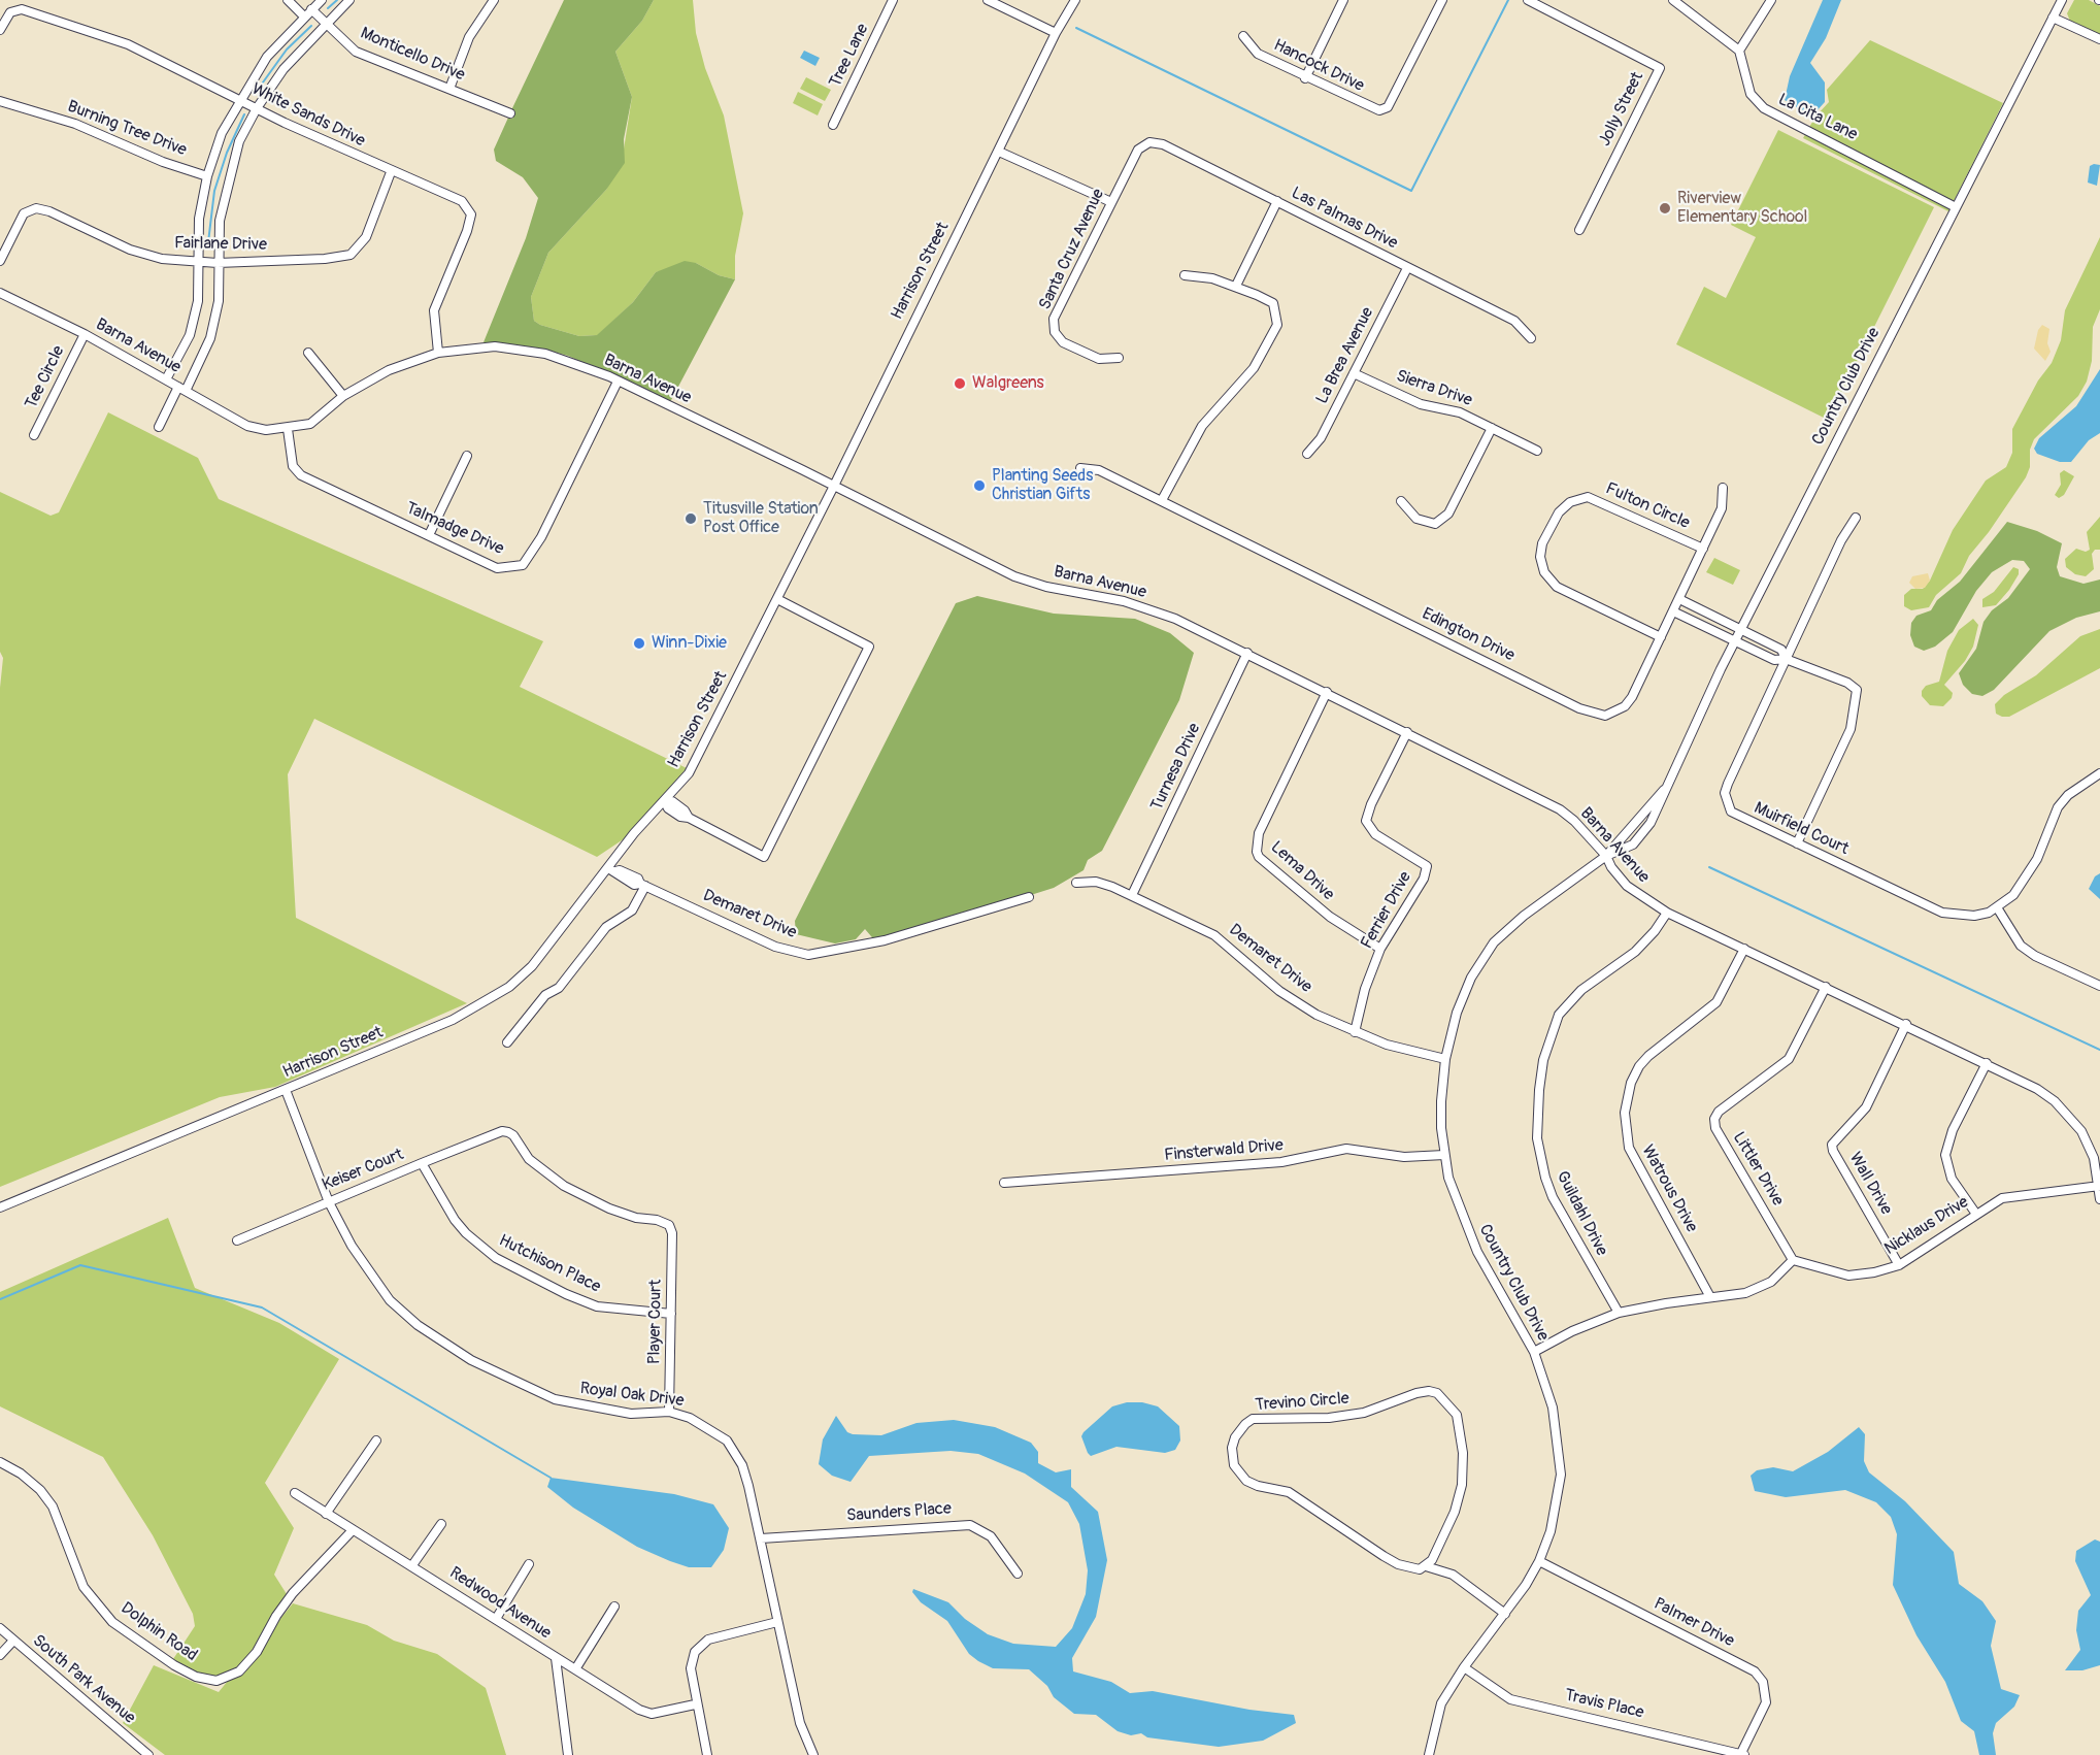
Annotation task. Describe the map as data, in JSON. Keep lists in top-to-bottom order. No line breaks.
{"streets":{"street":["Monticello Drive","Tree Lane","Hancock Drive","Jolly Street","White Sands Drive","La Cita Lane","Burning Tree Drive","Las Palmas Drive","Fairlane Drive","Santa Cruz Avenue","Harrison Street","Barna Avenue","La Brea Avenue","Tee Circle","Country Club Drive","Sierra Drive","Fulton Circle","Talmadge Drive","Edington Drive","Turnesa Drive","Muirfield Court","Lema Drive","Ferrier Drive","Demaret Drive","Finsterwald Drive","Littler Drive","Keiser Court","Wall Drive","Watrous Drive","Guildahl Drive","Nicklaus Drive","Hutchison Place","Player Court","Royal Oak Drive","Trevino Circle","Saunders Place","Redwood Avenue","Palmer Drive","Dolphin Road","South Park Avenue","Travis Place"]},"crossings":[["White Sands Drive","Fairlane Drive"],["White Sands Drive","Barna Avenue"],["La Cita Lane","Country Club Drive"],["Las Palmas Drive","Santa Cruz Avenue"],["Las Palmas Drive","La Brea Avenue"],["Harrison Street","Barna Avenue"],["Harrison Street","Demaret Drive"],["Harrison Street","Royal Oak Drive"],["Barna Avenue","Tee Circle"],["Barna Avenue","Country Club Drive"],["Barna Avenue","Talmadge Drive"],["Barna Avenue","Turnesa Drive"],["Barna Avenue","Lema Drive"],["Barna Avenue","Ferrier Drive"],["Barna Avenue","Littler Drive"],["Barna Avenue","Wall Drive"],["Barna Avenue","Watrous Drive"],["Barna Avenue","Guildahl Drive"],["Barna Avenue","Nicklaus Drive"],["La Brea Avenue","Sierra Drive"],["Country Club Drive","Demaret Drive"],["Country Club Drive","Finsterwald Drive"],["Country Club Drive","Trevino Circle"],["Country Club Drive","Palmer Drive"],["Country Club Drive","Travis Place"],["Fulton Circle","Edington Drive"],["Turnesa Drive","Demaret Drive"],["Lema Drive","Ferrier Drive"],["Ferrier Drive","Demaret Drive"],["Littler Drive","Nicklaus Drive"],["Keiser Court","Hutchison Place"],["Keiser Court","Player Court"],["Keiser Court","Royal Oak Drive"],["Wall Drive","Nicklaus Drive"],["Hutchison Place","Player Court"],["Player Court","Royal Oak Drive"],["Royal Oak Drive","Saunders Place"],["Redwood Avenue","Dolphin Road"],["Palmer Drive","Travis Place"]],"places":["Riverview Elementary School","Walgreens","Planting Seeds Christian Gifts","Titusville Station Post Office","Winn-Dixie"]}
